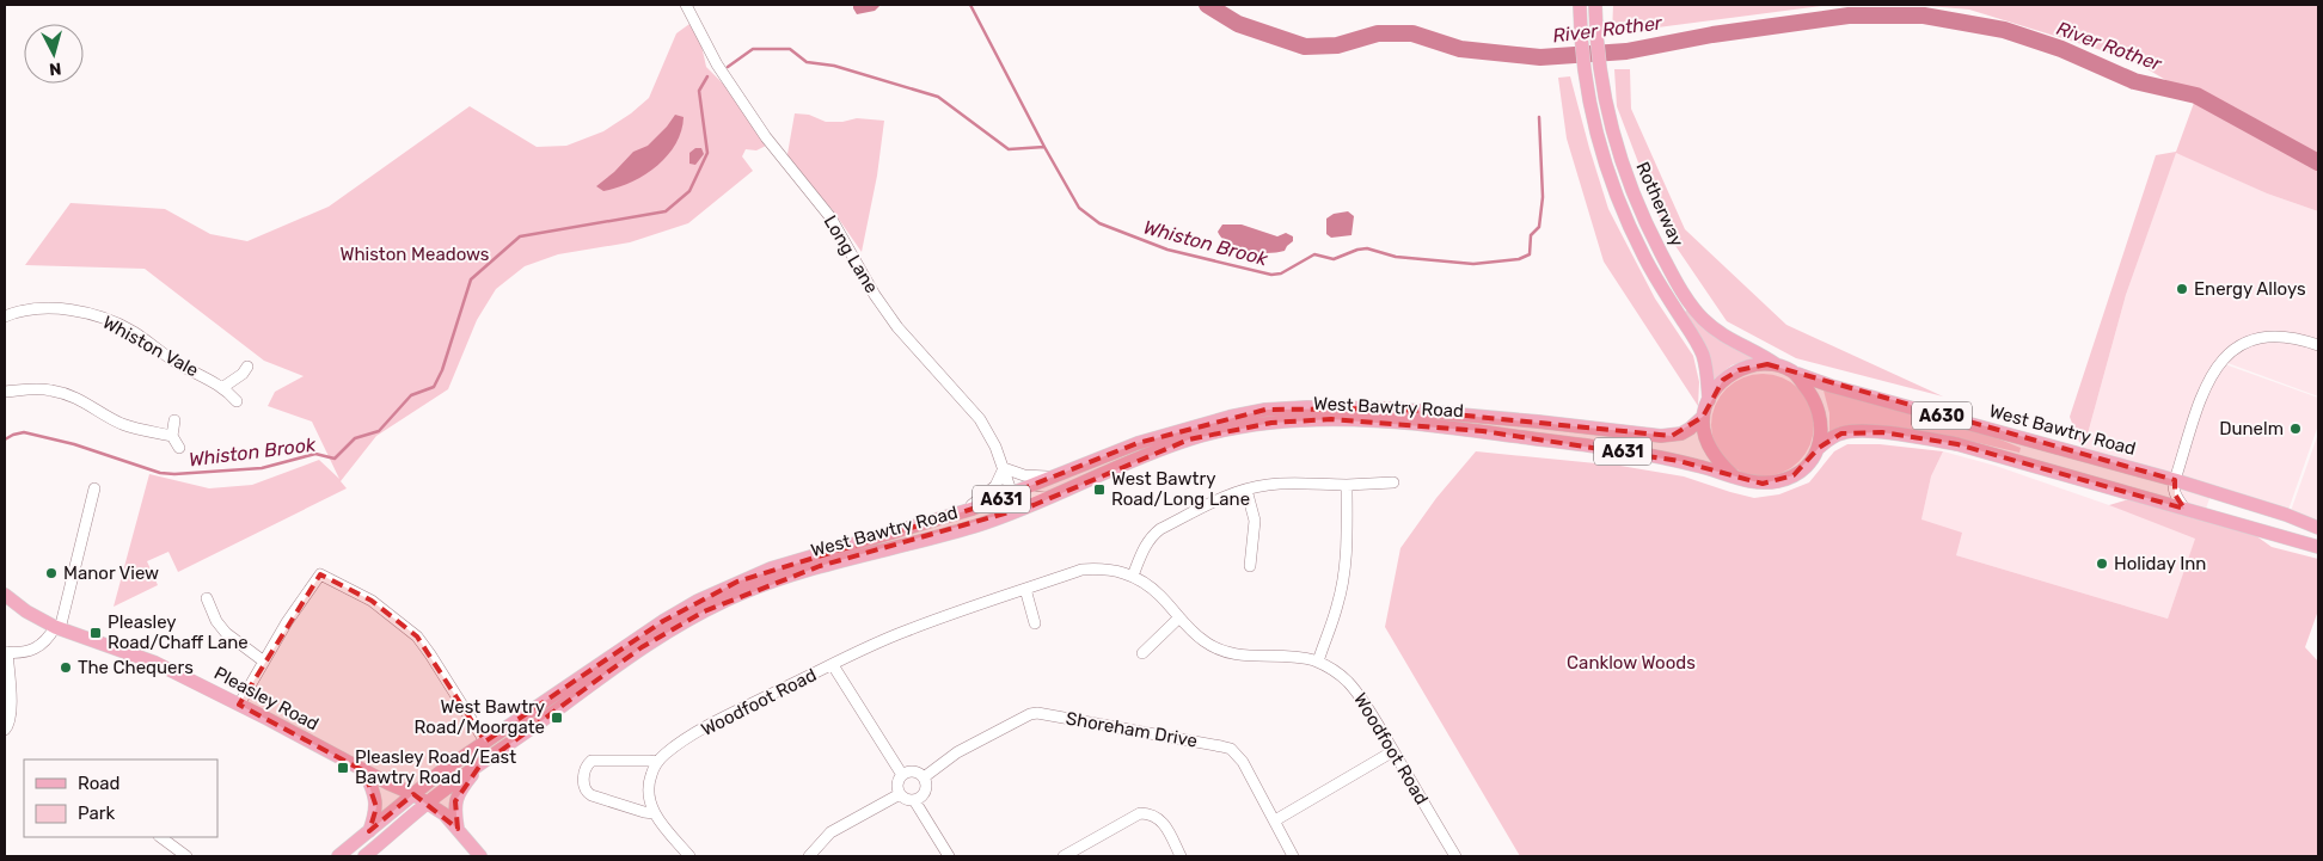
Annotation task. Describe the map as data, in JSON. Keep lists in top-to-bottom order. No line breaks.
{"streets":{"main road":["Rotherway","West Bawtry Road","A630","A631","Pleasley Road"],"street":["Long Lane","Whiston Vale","Woodfoot Road","Shoreham Drive"]},"crossings":[["Rotherway","West Bawtry Road"],["Rotherway","A630"],["Long Lane","West Bawtry Road"],["Long Lane","A631"],["West Bawtry Road","A630"],["West Bawtry Road","A631"],["West Bawtry Road","Pleasley Road"],["A631","Pleasley Road"]],"water":["River Rother","Whiston Brook"],"parks":["Whiston Meadows","Canklow Woods"],"places":{"other":["Energy Alloys","Dunelm","Holiday Inn","Manor View","The Chequers"],"transit":["West Bawtry Road/Long Lane","Pleasley Road/Chaff Lane","West Bawtry Road/Moorgate","Pleasley Road/East Bawtry Road"]},"legend":["Road","Park"],"north":"bottom"}
